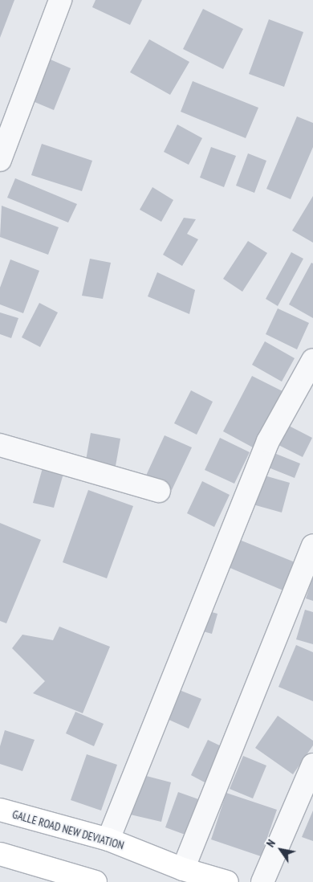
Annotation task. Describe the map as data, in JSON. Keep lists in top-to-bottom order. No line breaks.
{"streets":{"main road":["GALLE ROAD NEW DEVIATION"]},"north":"top left"}
